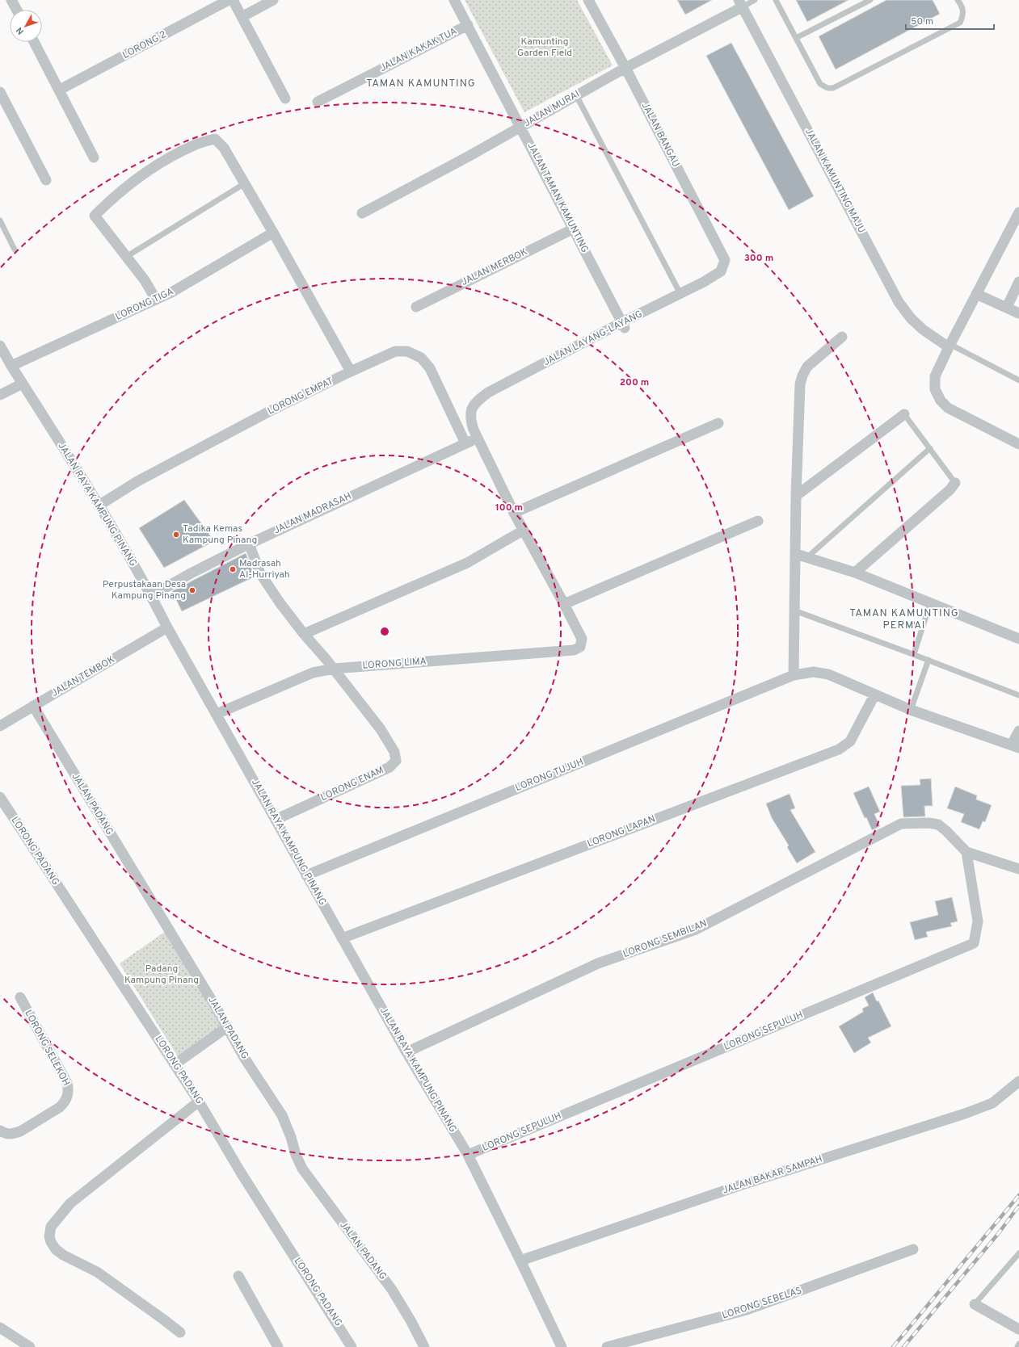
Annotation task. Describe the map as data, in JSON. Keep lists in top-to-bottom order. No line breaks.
{"streets":{"street":["LORONG 2","JALAN KAKAK TUA","JALAN MURAI","JALAN BANGAU","JALAN KAMUNTING MAJU","JALAN TAMAN KAMUNTING","JALAN MERBOK","LORONG TIGA","JALAN LAYANG-LAYANG","LORONG EMPAT","JALAN RAYA KAMPUNG PINANG","JALAN MADRASAH","LORONG LIMA","JALAN TEMBOK","LORONG TUJUH","LORONG ENAM","JALAN PADANG","LORONG LAPAN","LORONG PADANG","LORONG SEMBILAN","LORONG SEPULUH","LORONG SELEKOH","JALAN BAKAR SAMPAH","LORONG SEBELAS"]},"crossings":[["JALAN KAKAK TUA","JALAN TAMAN KAMUNTING"],["JALAN MURAI","JALAN BANGAU"],["JALAN MURAI","JALAN KAMUNTING MAJU"],["JALAN MURAI","JALAN TAMAN KAMUNTING"],["JALAN BANGAU","JALAN LAYANG-LAYANG"],["JALAN TAMAN KAMUNTING","JALAN MERBOK"],["JALAN TAMAN KAMUNTING","JALAN LAYANG-LAYANG"],["LORONG TIGA","JALAN RAYA KAMPUNG PINANG"],["JALAN LAYANG-LAYANG","JALAN MADRASAH"],["LORONG EMPAT","JALAN RAYA KAMPUNG PINANG"],["LORONG EMPAT","JALAN MADRASAH"],["JALAN RAYA KAMPUNG PINANG","JALAN MADRASAH"],["JALAN RAYA KAMPUNG PINANG","LORONG LIMA"],["JALAN RAYA KAMPUNG PINANG","JALAN TEMBOK"],["JALAN RAYA KAMPUNG PINANG","LORONG TUJUH"],["JALAN RAYA KAMPUNG PINANG","LORONG ENAM"],["JALAN RAYA KAMPUNG PINANG","LORONG LAPAN"],["JALAN RAYA KAMPUNG PINANG","LORONG SEMBILAN"],["JALAN RAYA KAMPUNG PINANG","LORONG SEPULUH"],["JALAN RAYA KAMPUNG PINANG","JALAN BAKAR SAMPAH"],["LORONG LIMA","LORONG ENAM"],["JALAN TEMBOK","JALAN PADANG"],["LORONG TUJUH","LORONG LAPAN"],["LORONG SEMBILAN","LORONG SEPULUH"]],"districts":["TAMAN KAMUNTING","TAMAN KAMUNTING PERMAI"],"parks":["Kamunting Garden Field","Padang Kampung Pinang"],"places":["Tadika Kemas Kampung Pinang","Madrasah Al-Hurriyah","Perpustakaan Desa Kampung Pinang"],"scale_bar":"50 m","north":"bottom left","rings":["300 m","200 m","100 m"]}
